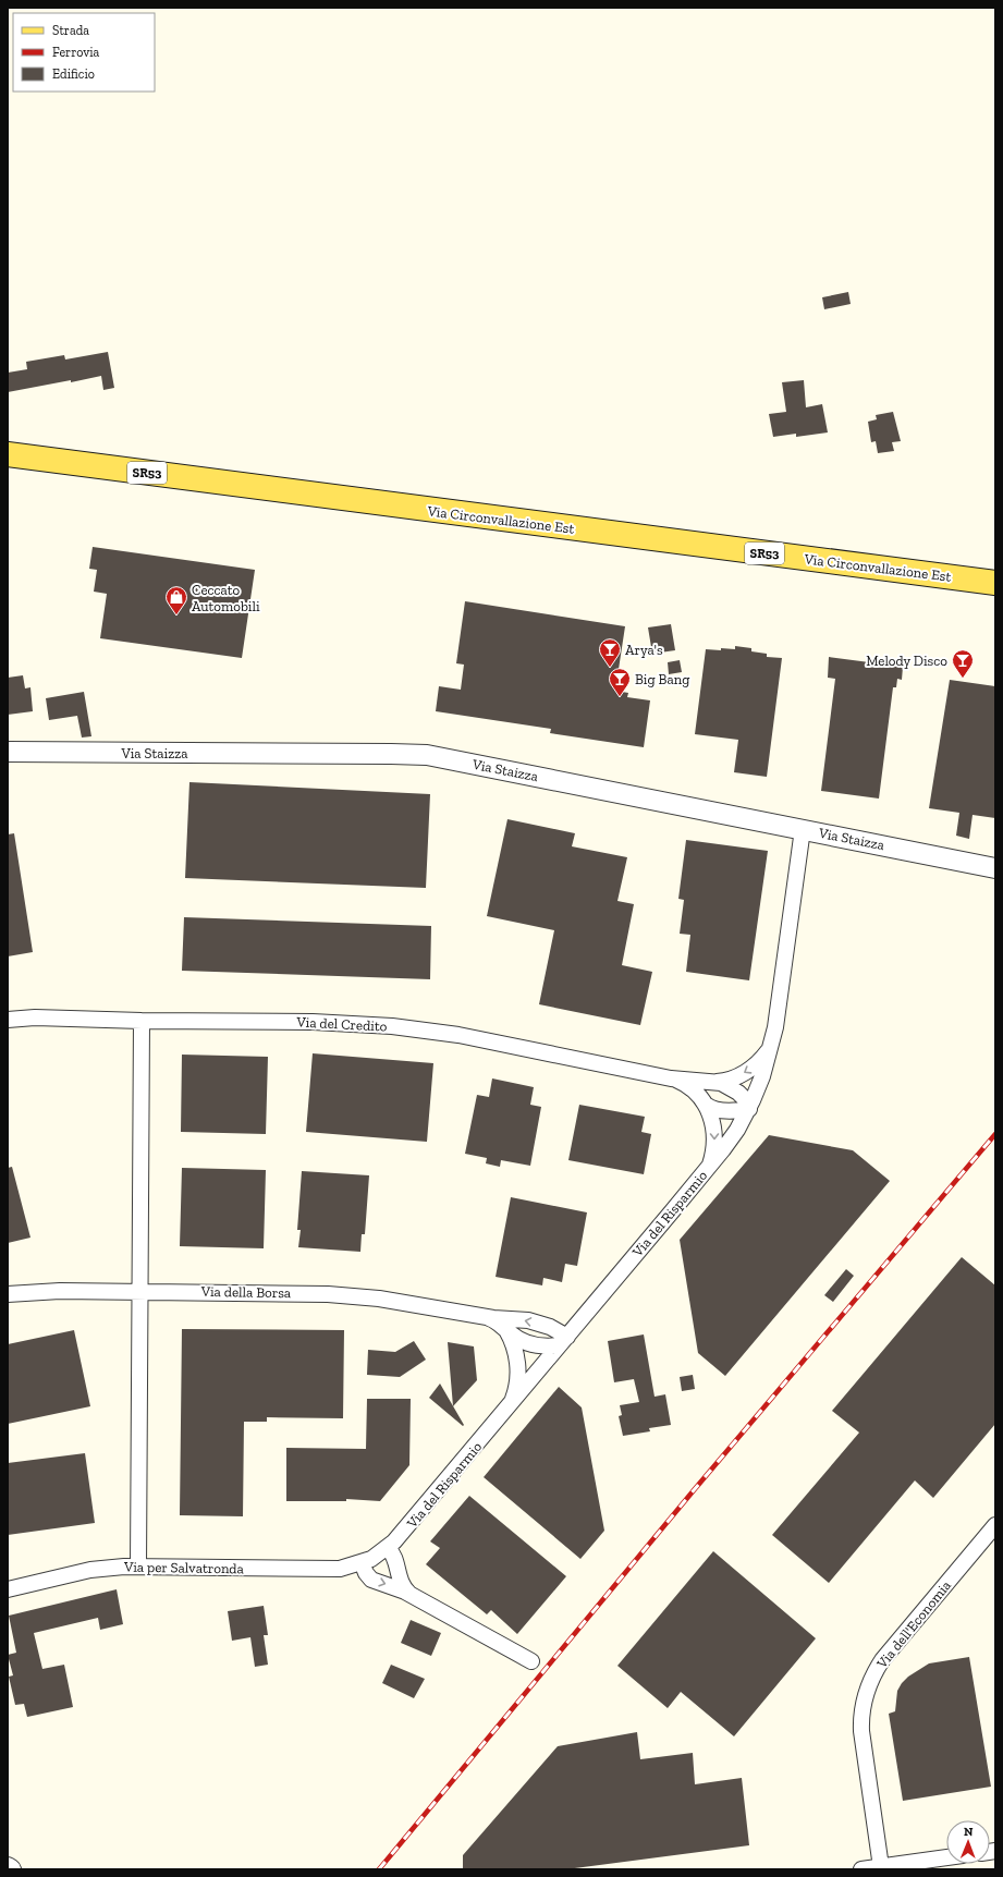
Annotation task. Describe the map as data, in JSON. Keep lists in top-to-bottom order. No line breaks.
{"streets":{"main road":["SR53","Via Circonvallazione Est"],"street":["Via Staizza","Via del Credito","Via del Risparmio","Via della Borsa","Via per Salvatronda","Via dell'Economia"]},"crossings":[["Via Staizza","Via del Risparmio"],["Via del Credito","Via del Risparmio"],["Via del Risparmio","Via della Borsa"],["Via del Risparmio","Via per Salvatronda"]],"places":{"shop":["Ceccato Automobili"],"bar":["Arya's","Melody Disco","Big Bang"]},"legend":["Strada","Ferrovia","Edificio"],"north":"top"}
